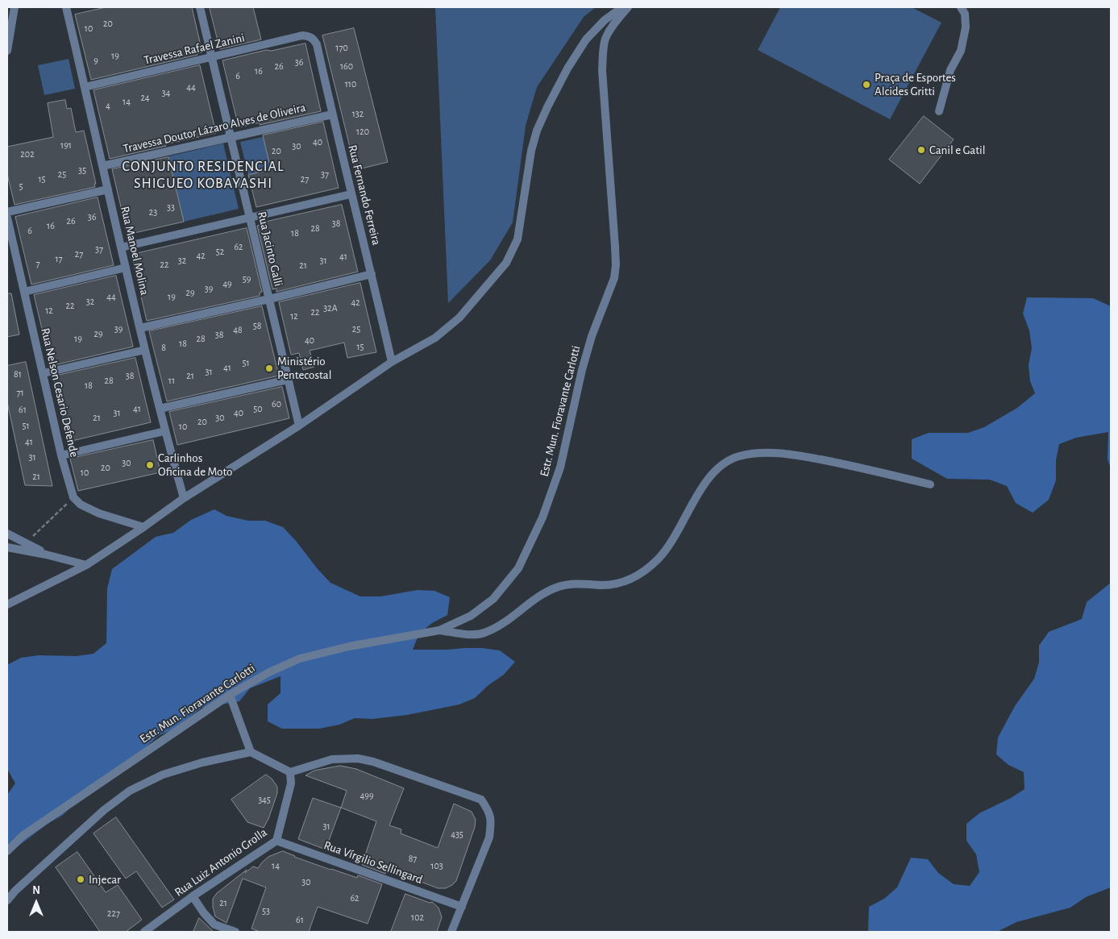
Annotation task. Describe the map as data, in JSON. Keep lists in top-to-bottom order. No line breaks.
{"streets":{"street":["Travessa Rafael Zanini","Travessa Doutor Lázaro Alves de Oliveira","Rua Fernando Ferreira","Rua Jacinto Galli","Rua Manoel Molina","Rua Nelson Cesario Defende","Estr. Mun. Fioravante Carlotti","Rua Luiz Antonio Grolla","Rua Vírgilio Sellingard"]},"crossings":[["Travessa Rafael Zanini","Rua Fernando Ferreira"],["Travessa Rafael Zanini","Rua Jacinto Galli"],["Travessa Rafael Zanini","Rua Manoel Molina"],["Travessa Doutor Lázaro Alves de Oliveira","Rua Fernando Ferreira"],["Travessa Doutor Lázaro Alves de Oliveira","Rua Jacinto Galli"],["Travessa Doutor Lázaro Alves de Oliveira","Rua Manoel Molina"],["Rua Luiz Antonio Grolla","Rua Vírgilio Sellingard"]],"districts":["CONJUNTO RESIDENCIAL SHIGUEO KOBAYASHI"],"places":["Praça de Esportes Alcides Gritti","Canil e Gatil","Ministério Pentecostal","Carlinhos Oficina de Moto","Injecar"],"house_numbers":["20","10","170","19","9","36","26","160","16","6","110","44","34","24","14","4","132","120","40","191","30","20","202","35","25","37","15","27","5","33","23","36","26","38","16","28","6","18","62","37","52","27","42","41","17","32","31","7","22","21","59","49","39","29","44","19","32","42","22","32A","12","22","12","58","39","25","48","29","38","19","28","40","18","15","8","51","41","31","81","38","21","28","11","18","71","60","41","50","61","31","40","21","30","20","51","10","41","31","30","20","10","21","499","345","31","435","87","14","103","30","62","21","53","227","102","61"],"north":"top"}
